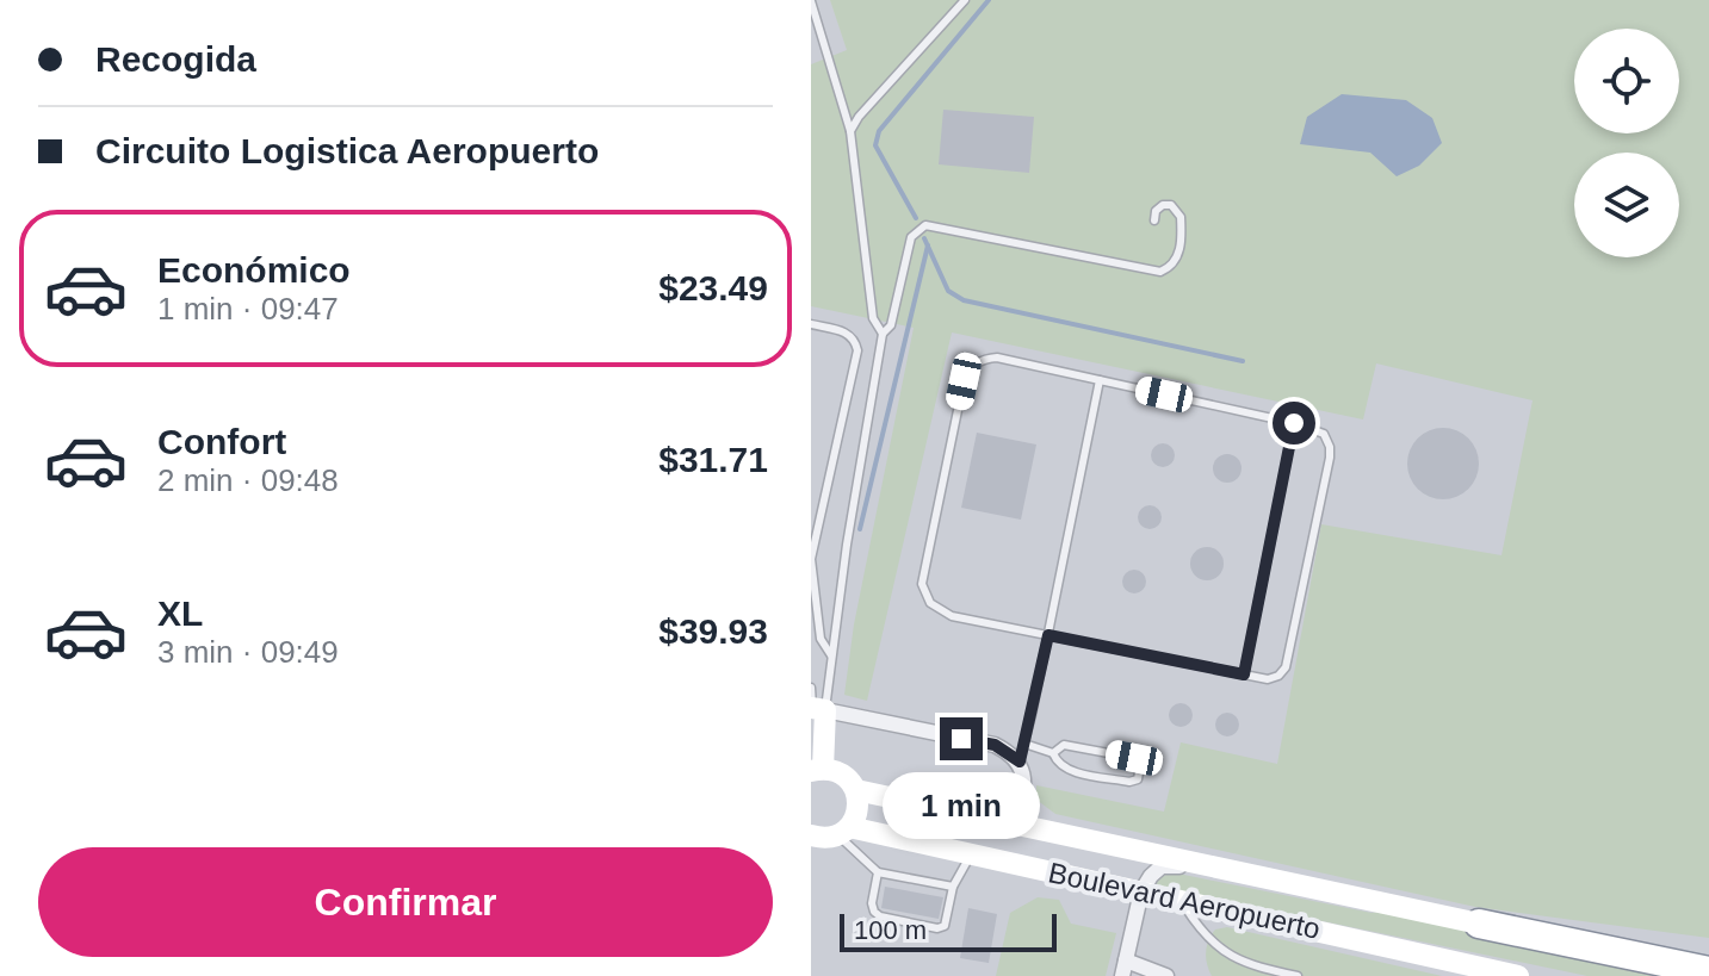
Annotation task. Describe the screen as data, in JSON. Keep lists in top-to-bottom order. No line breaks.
{"streets":{"street":["Boulevard Aeropuerto"]},"scale_bar":"100 m","page":{"banner":["Recogida","Circuito Logistica Aeropuerto"],"list":[{"name":"Económico","note":"1 min · 09:47","value":"$23.49"},{"name":"Confort","note":"2 min · 09:48","value":"$31.71"},{"name":"XL","note":"3 min · 09:49","value":"$39.93"}],"bubble":"1 min","buttons":"Confirmar","scale":"100 m"}}
